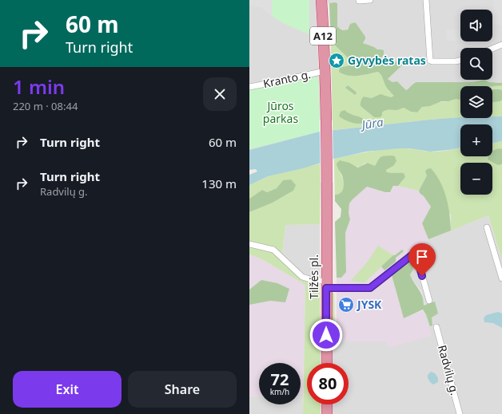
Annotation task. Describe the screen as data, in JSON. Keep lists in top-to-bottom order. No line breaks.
{"streets":{"highway":["A12","Tilžės pl."],"street":["Kranto g.","Radvilų g."]},"crossings":[["A12","Kranto g."],["A12","Tilžės pl."],["Kranto g.","Tilžės pl."]],"water":["Jūra"],"parks":["Jūros parkas"],"places":{"place":["Gyvybės ratas"],"supermarket":["JYSK"]},"page":{"turn":["60 m","Turn right"],"map_buttons":["+","−"],"heading":["1 min","220 m · 08:44"],"list":[{"name":"Turn right","value":"60 m"},{"name":"Turn right","note":"Radvilų g.","value":"130 m"}],"speed":"72 km/h","limit":"80","buttons":["Exit","Share"]}}
